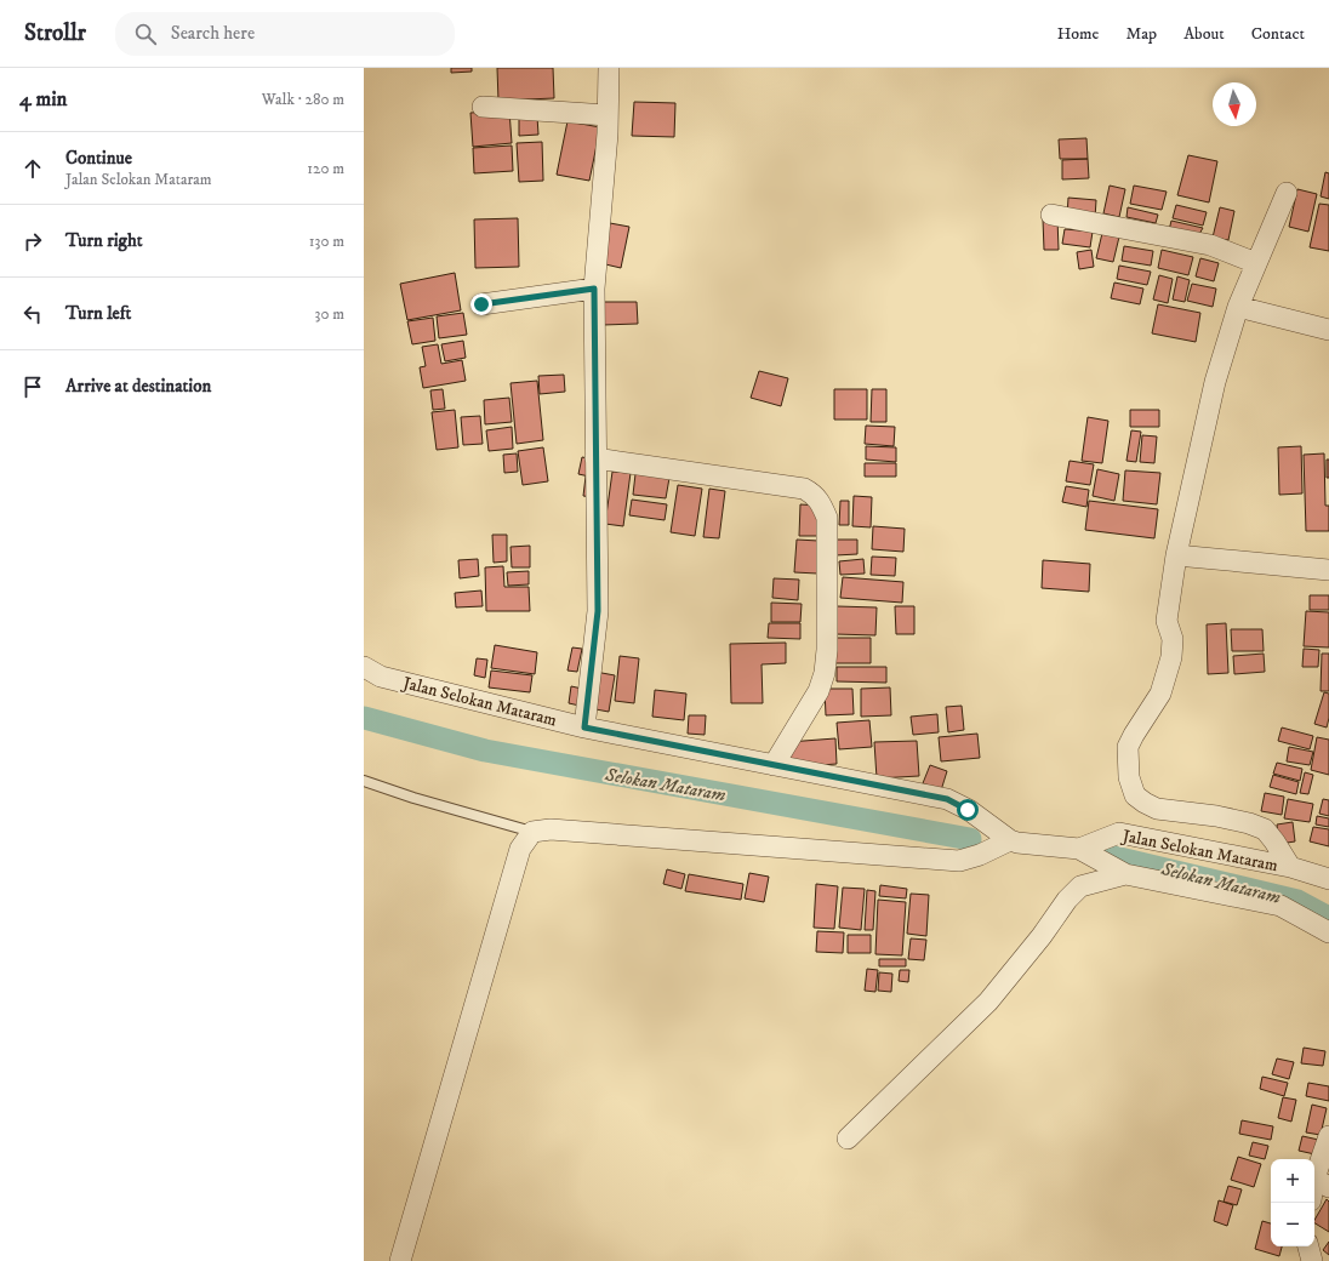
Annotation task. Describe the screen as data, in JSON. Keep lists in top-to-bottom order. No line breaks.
{"streets":{"street":["Jalan Selokan Mataram"]},"water":["Selokan Mataram"],"north":"bottom","page":{"header":"Strollr","search":"Search here","nav":["Home","Map","About","Contact"],"heading":["4 min","Walk · 280 m"],"list":[["Continue","Jalan Selokan Mataram","120 m"],["Turn right","130 m"],["Turn left","30 m"],"Arrive at destination"],"map_buttons":["+","−"]}}
